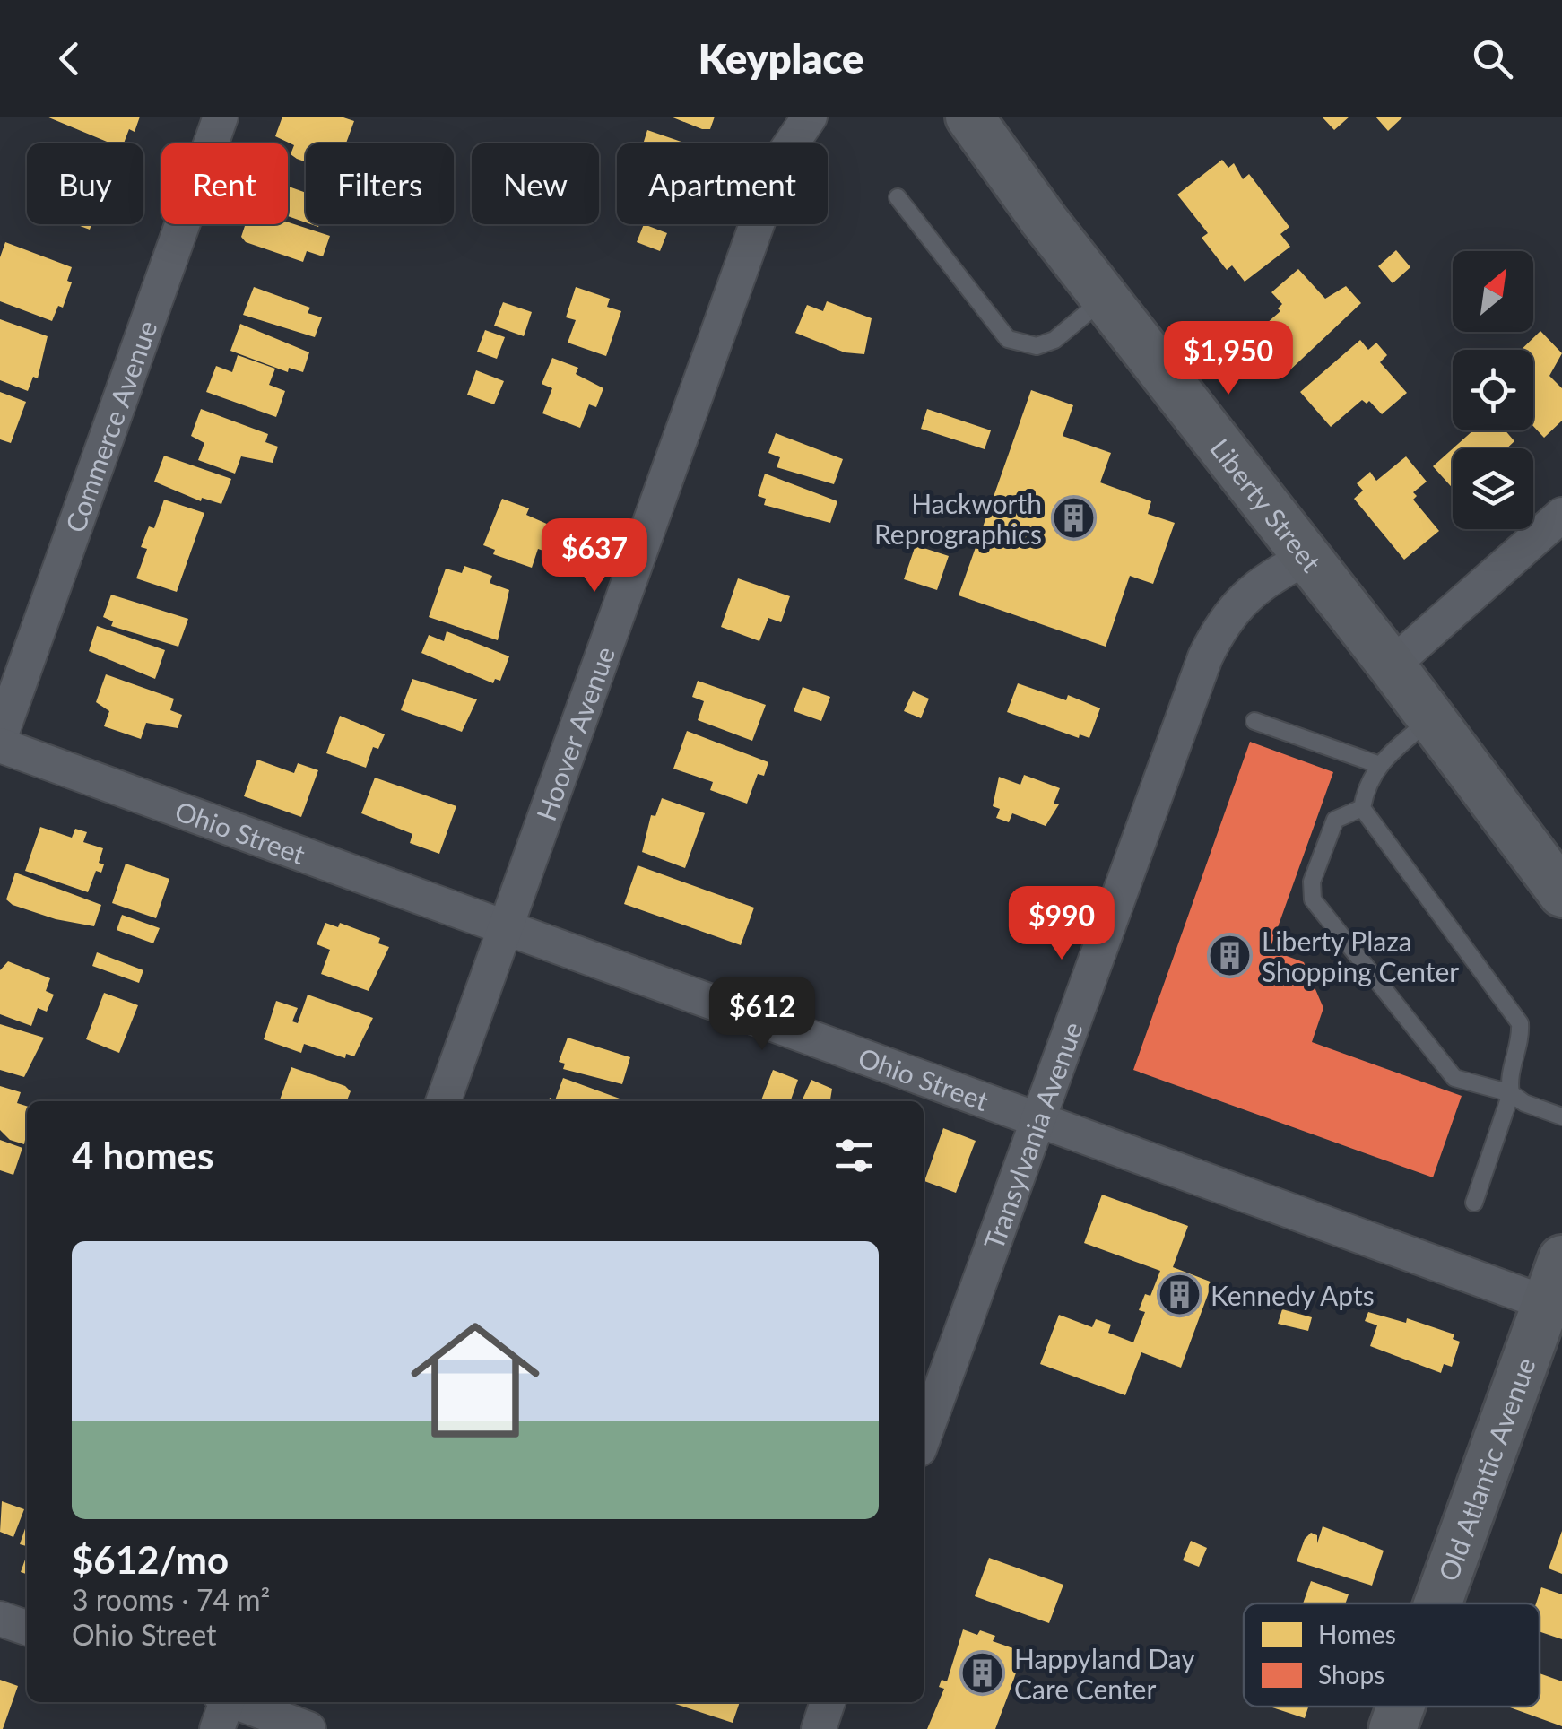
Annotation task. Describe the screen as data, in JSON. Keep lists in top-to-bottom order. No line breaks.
{"streets":{"main road":["Liberty Street","Old Atlantic Avenue"],"street":["Commerce Avenue","Hoover Avenue","Ohio Street","Transylvania Avenue"]},"crossings":[["Liberty Street","Transylvania Avenue"],["Hoover Avenue","Ohio Street"],["Ohio Street","Transylvania Avenue"],["Ohio Street","Old Atlantic Avenue"]],"places":{"building":["Hackworth Reprographics","Liberty Plaza Shopping Center","Kennedy Apts","Happyland Day Care Center"]},"legend":["Homes","Shops"],"north":"top right","page":{"header":"Keyplace","chip":["Buy","Rent","Filters","New","Apartment"],"price":["$1,950","$637","$990","$612"],"heading":"4 homes","list":[{"name":"$612/mo","note":"3 rooms · 74 m² · Ohio Street"}]}}
